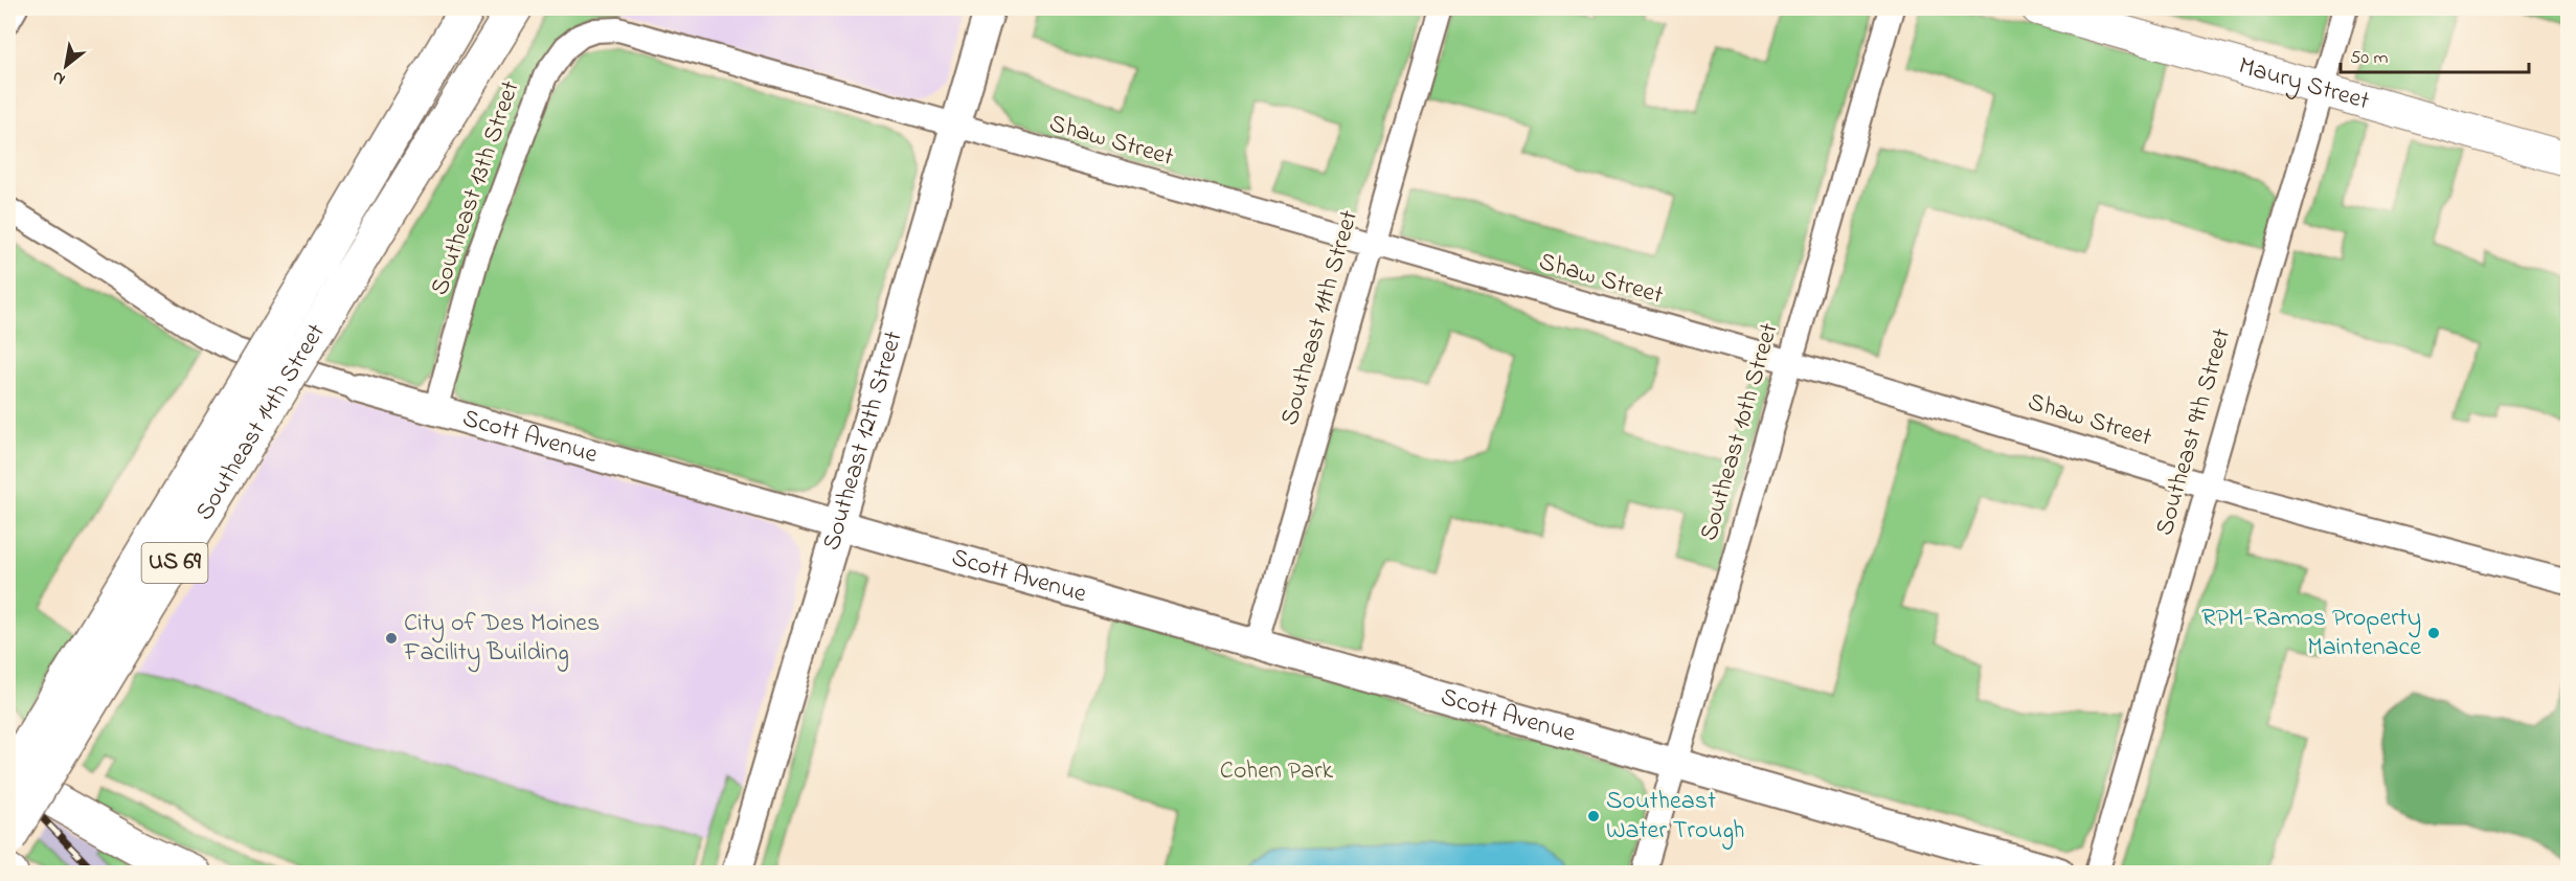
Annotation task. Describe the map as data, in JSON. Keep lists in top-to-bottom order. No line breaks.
{"streets":{"main road":["Maury Street","Southeast 14th Street","US 69"],"street":["Shaw Street","Southeast 13th Street","Southeast 11th Street","Southeast 10th Street","Southeast 9th Street","Scott Avenue","Southeast 12th Street"]},"crossings":[["Maury Street","Southeast 9th Street"],["Shaw Street","Southeast 13th Street"],["Shaw Street","Southeast 11th Street"],["Shaw Street","Southeast 10th Street"],["Shaw Street","Southeast 9th Street"],["Shaw Street","Southeast 12th Street"],["Southeast 13th Street","Scott Avenue"],["Southeast 11th Street","Scott Avenue"],["Southeast 10th Street","Scott Avenue"],["Scott Avenue","Southeast 12th Street"]],"parks":["Cohen Park"],"places":["RPM-Ramos Property Maintenace","City of Des Moines Facility Building","Southeast Water Trough"],"scale_bar":"50 m","north":"bottom left"}
